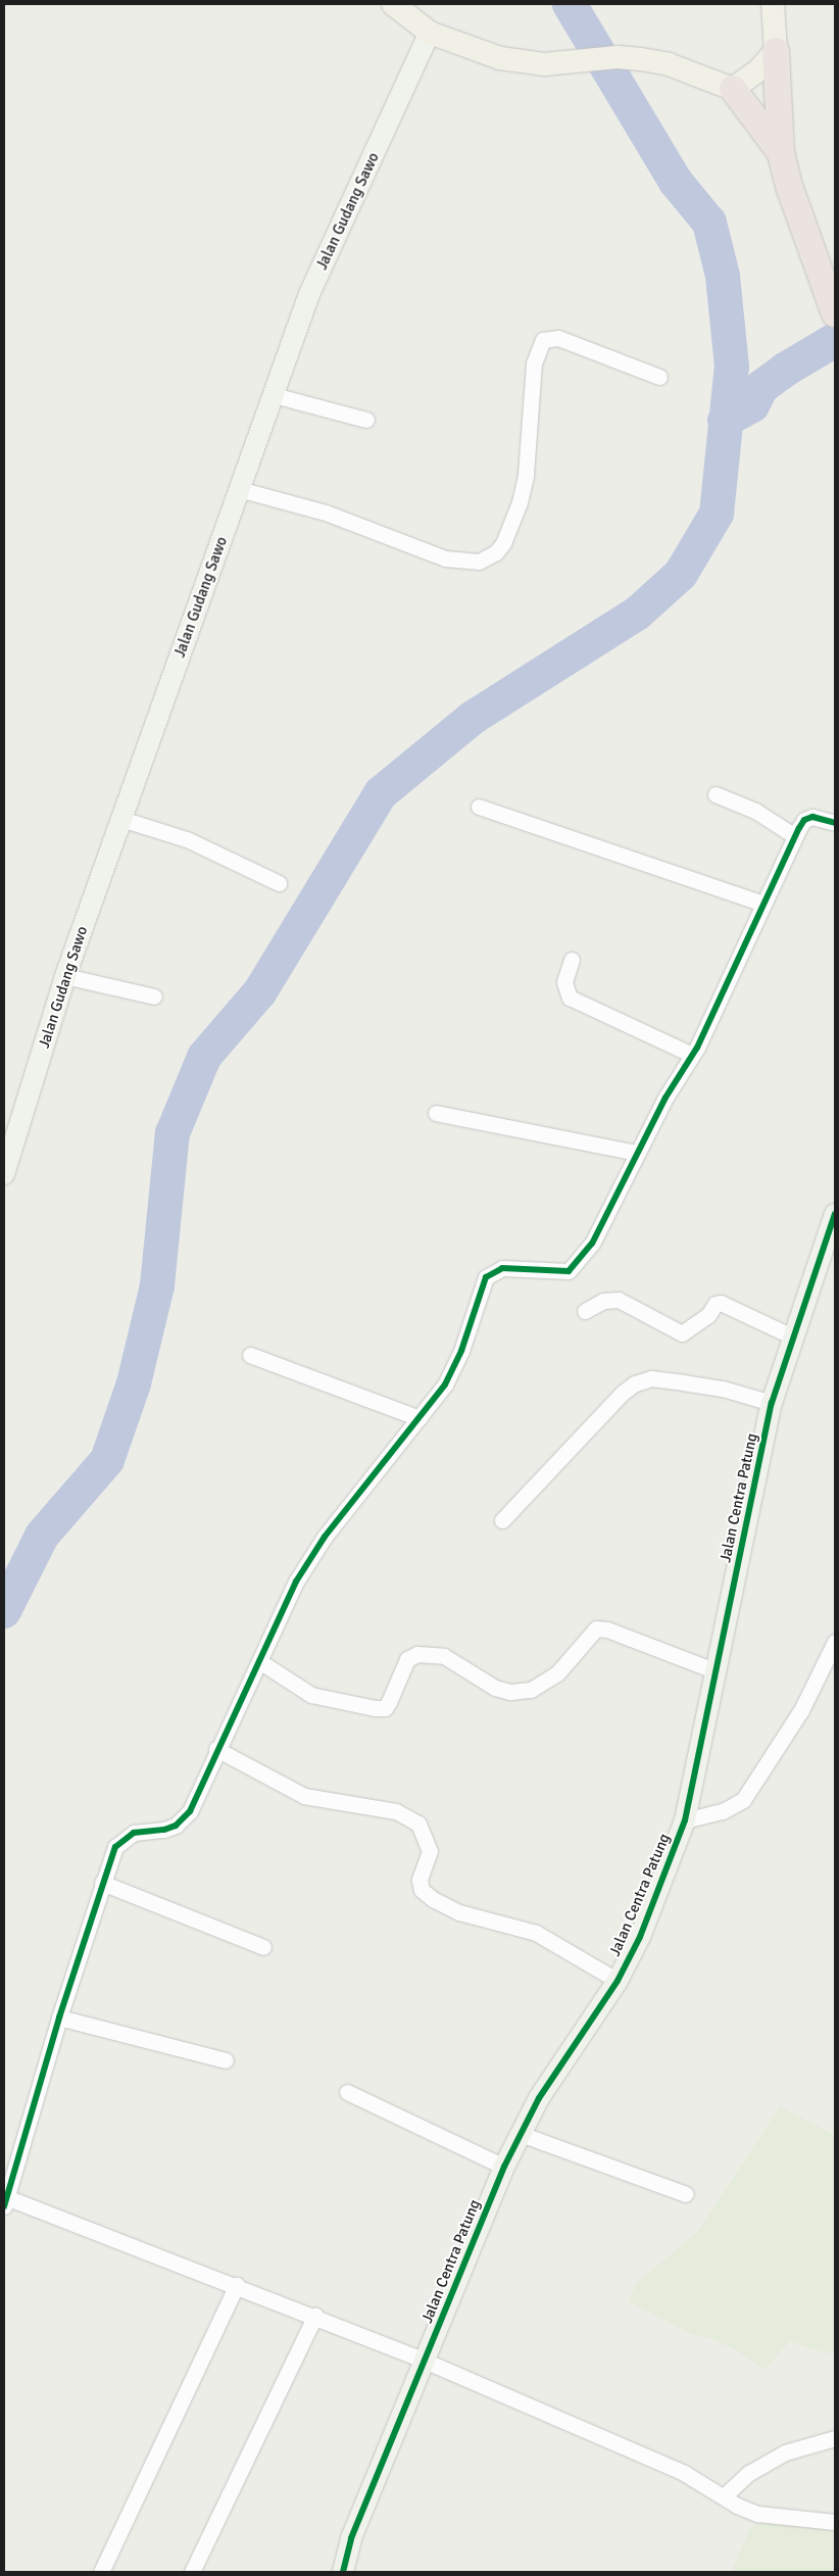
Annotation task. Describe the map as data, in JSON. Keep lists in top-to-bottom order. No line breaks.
{"streets":{"street":["Jalan Gudang Sawo","Jalan Centra Patung"]}}
